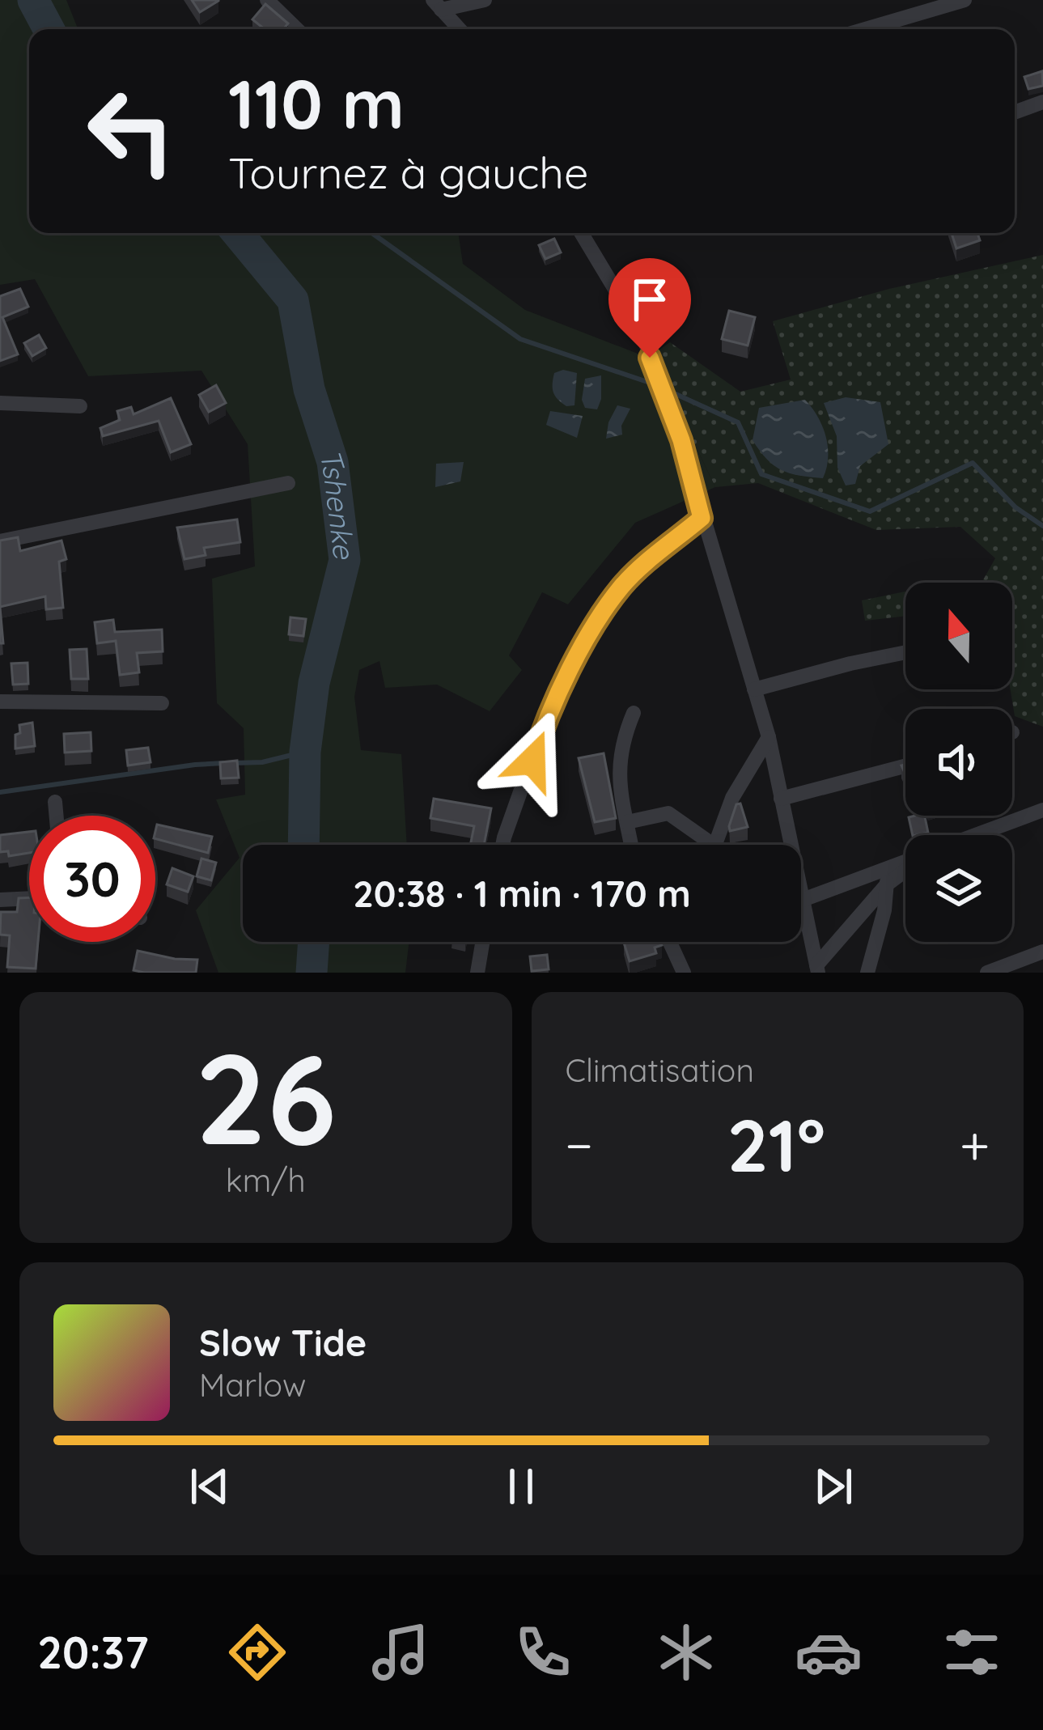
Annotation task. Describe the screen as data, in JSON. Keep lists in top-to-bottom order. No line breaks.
{"water":["Tshenke"],"north":"top","page":{"turn":["110 m","Tournez à gauche"],"limit":"30","trip":"20:38 · 1 min · 170 m","tile":[["26","km/h"],"Climatisation"],"heat":["−","21°","+"],"song":["Slow Tide","Marlow"],"tabs":"20:37"}}
